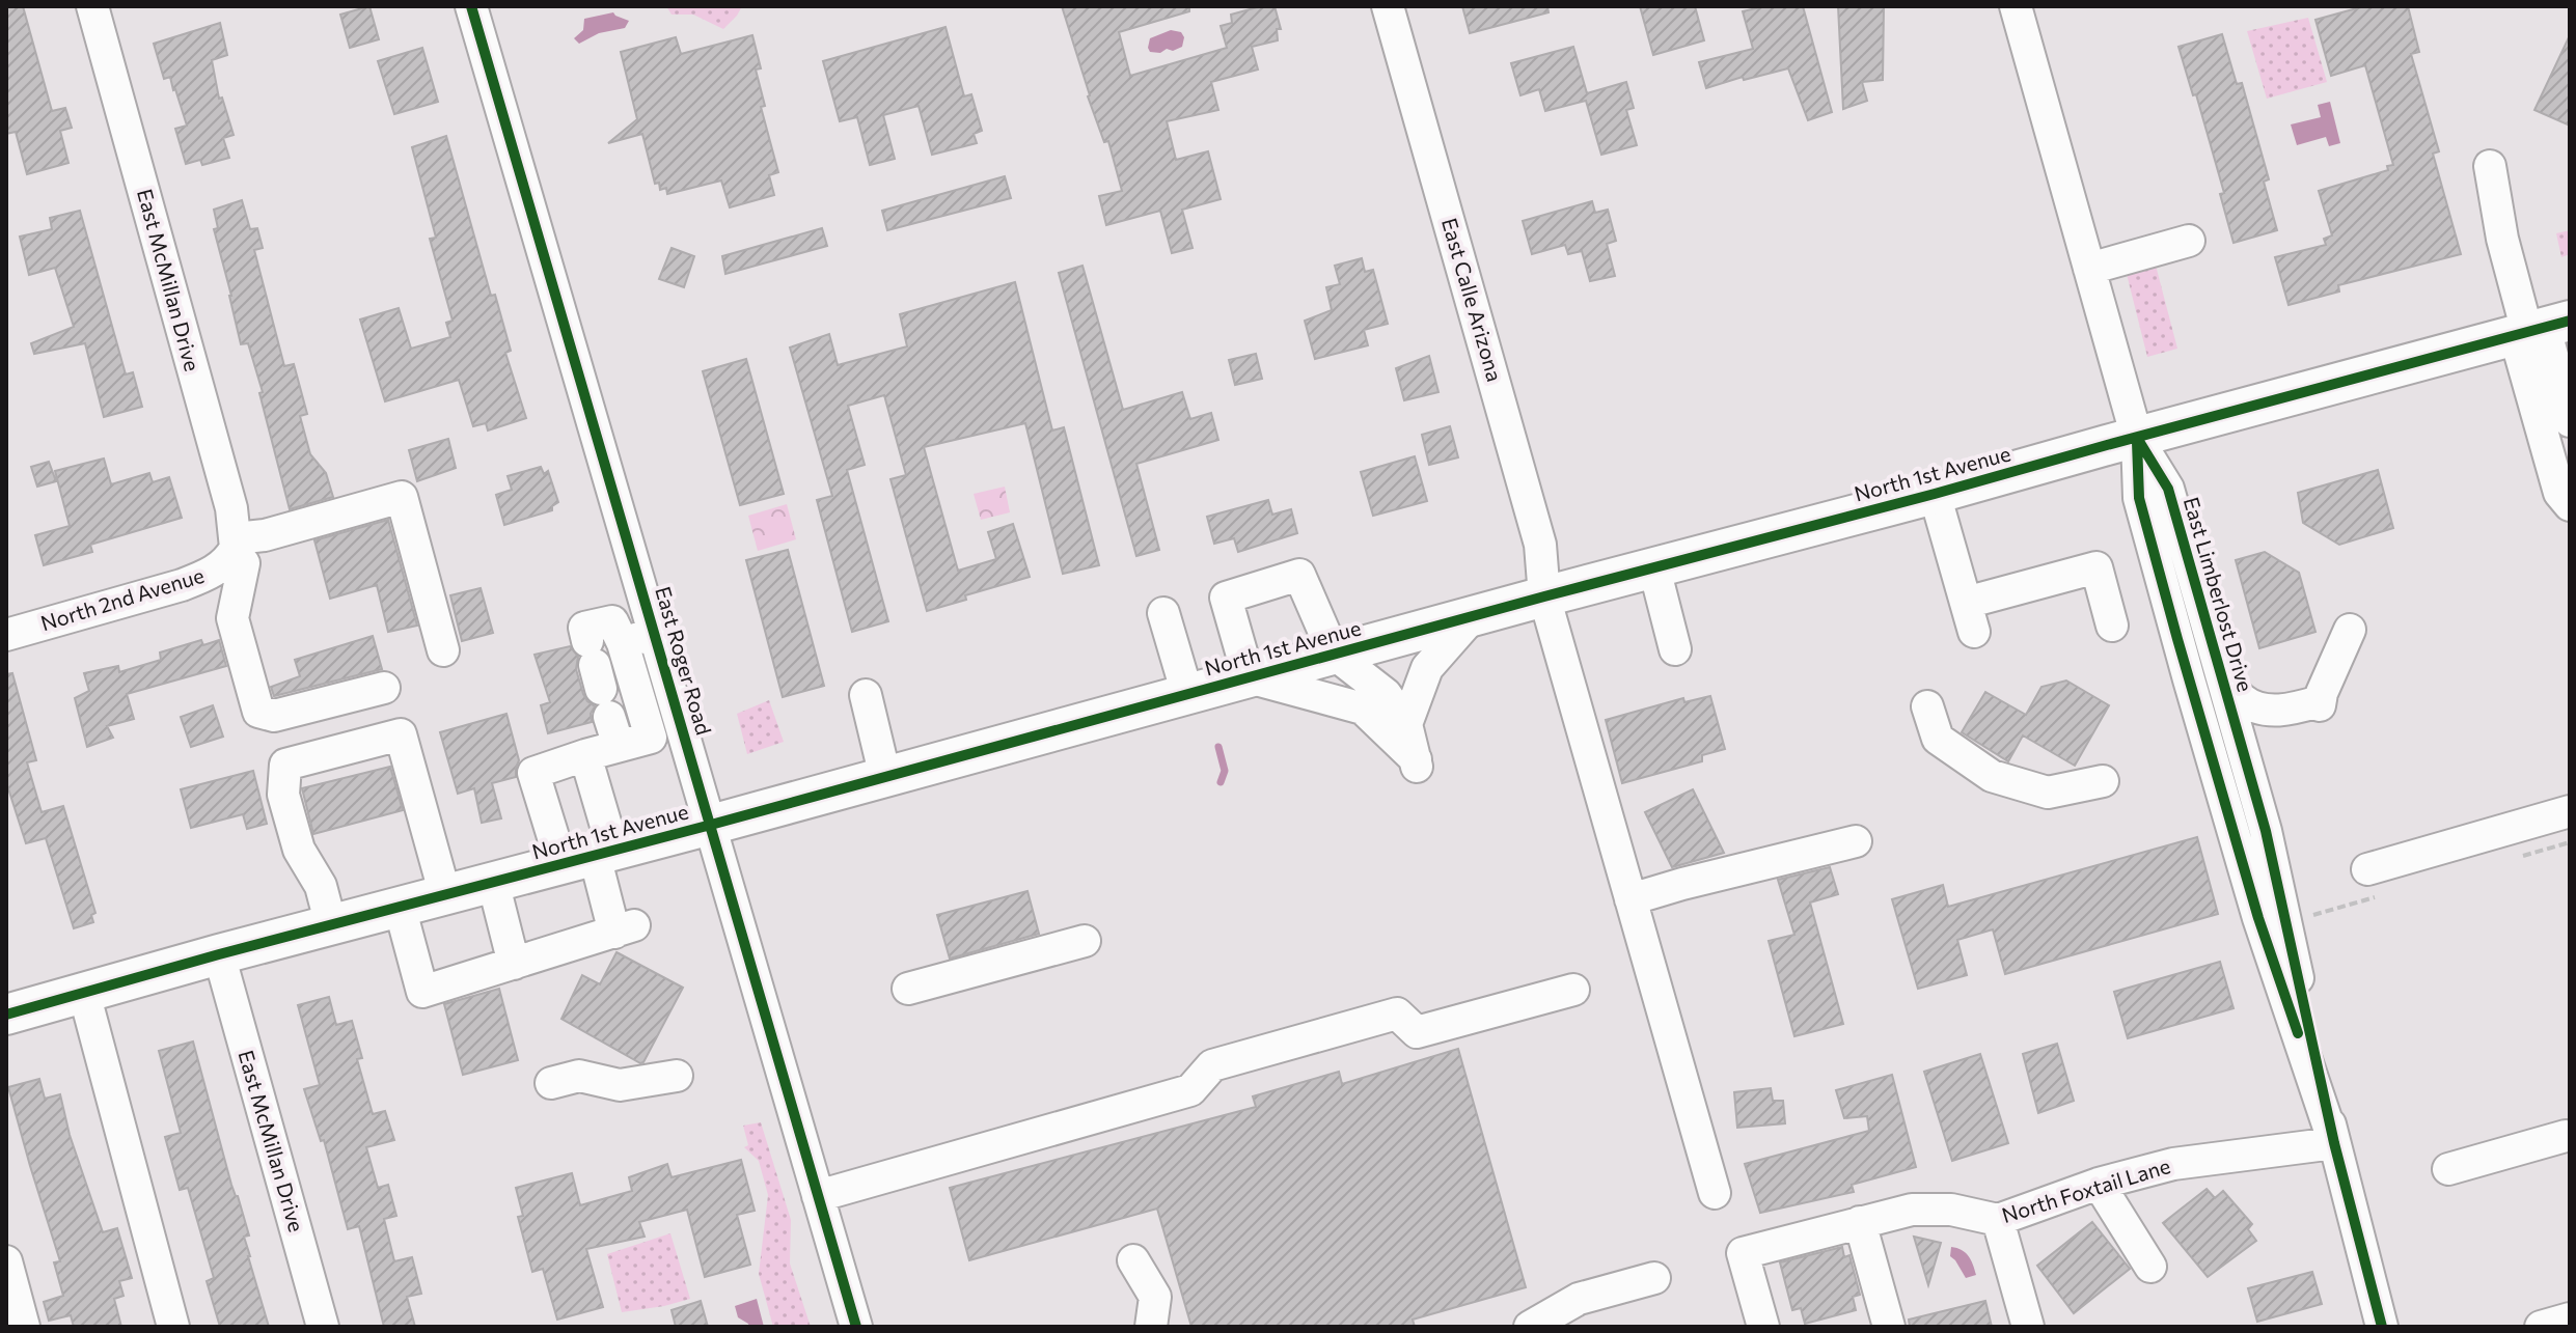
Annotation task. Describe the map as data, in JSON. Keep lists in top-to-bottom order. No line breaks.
{"streets":{"main road":["North 1st Avenue"],"street":["East McMillan Drive","East Calle Arizona","East Limberlost Drive","North 2nd Avenue","East Roger Road","North Foxtail Lane"]},"crossings":[["East McMillan Drive","North 1st Avenue"],["East McMillan Drive","North 2nd Avenue"],["East Calle Arizona","North 1st Avenue"],["North 1st Avenue","East Limberlost Drive"],["North 1st Avenue","East Roger Road"],["East Limberlost Drive","North Foxtail Lane"]]}
